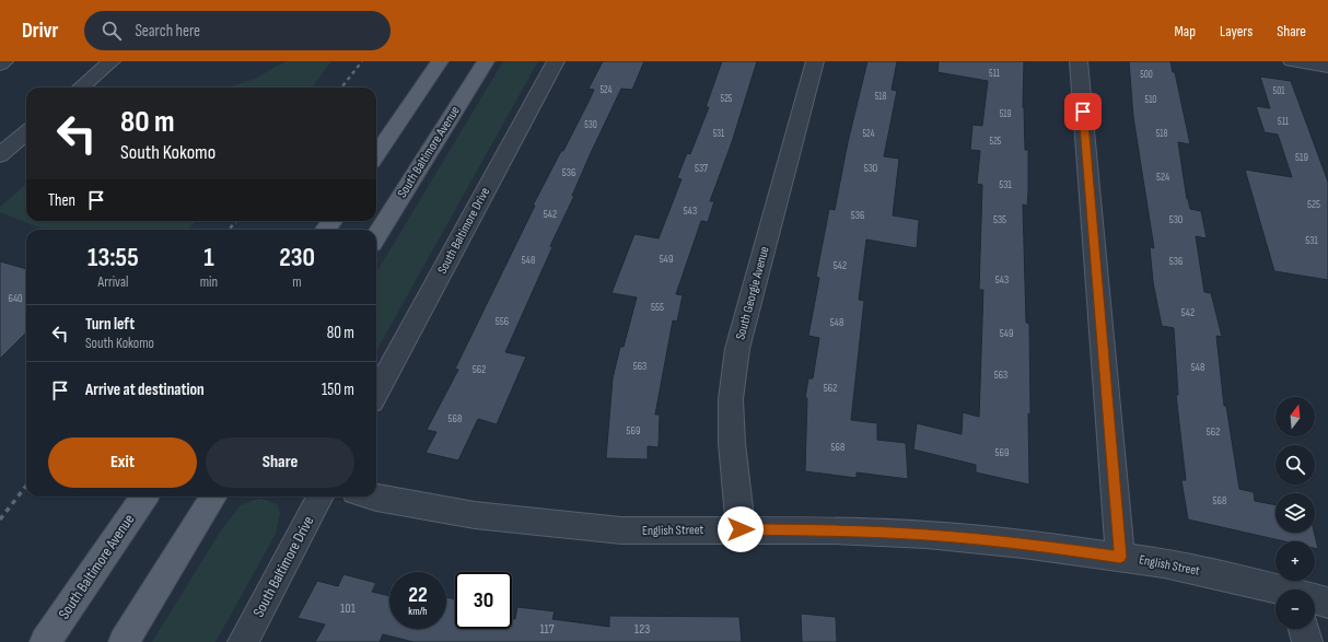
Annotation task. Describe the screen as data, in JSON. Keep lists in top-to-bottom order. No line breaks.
{"streets":{"main road":["South Baltimore Avenue"],"street":["South Baltimore Drive","South Georgie Avenue","English Street"]},"crossings":[["South Georgie Avenue","English Street"]],"house_numbers":["511","500","524","501","518","525","510","519","511","530","531","524","518","525","519","537","530","536","524","531","525","543","542","536","535","530","531","549","548","536","542","543","640","555","542","556","548","549","563","548","562","563","562","568","569","562","568","569","568","101","117","123"],"north":"top","page":{"header":"Drivr","search":"Search here","nav":["Map","Layers","Share"],"turn":["80 m","South Kokomo"],"then":"Then","eta":["13:55","Arrival","1","min","230","m"],"list":[{"name":"Turn left","note":"South Kokomo","value":"80 m"},{"name":"Arrive at destination","value":"150 m"}],"map_buttons":["+","−"],"buttons":["Exit","Share"],"speed":"22 km/h","limit":"30"}}
